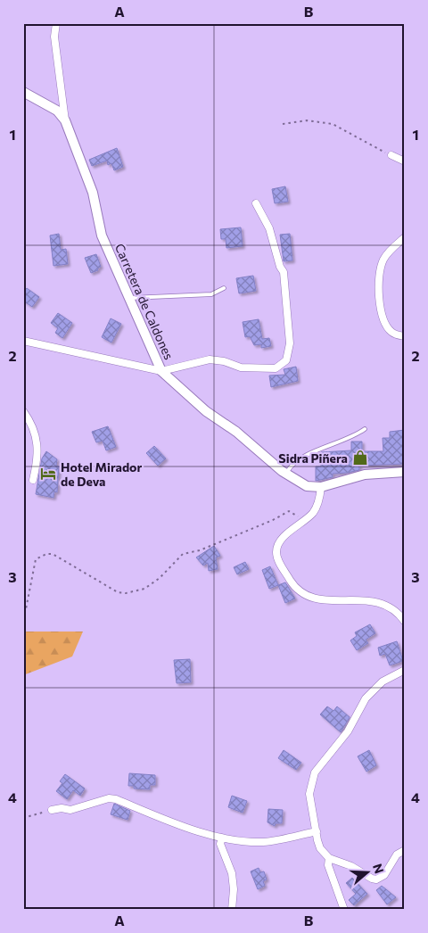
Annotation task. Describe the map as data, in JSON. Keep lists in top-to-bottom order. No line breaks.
{"streets":{"street":["Carretera de Caldones"]},"places":{"shop":["Sidra Piñera"],"hotel":["Hotel Mirador de Deva"]},"north":"right","grid":{"columns":["A","B"],"rows":["1","2","3","4"]}}
